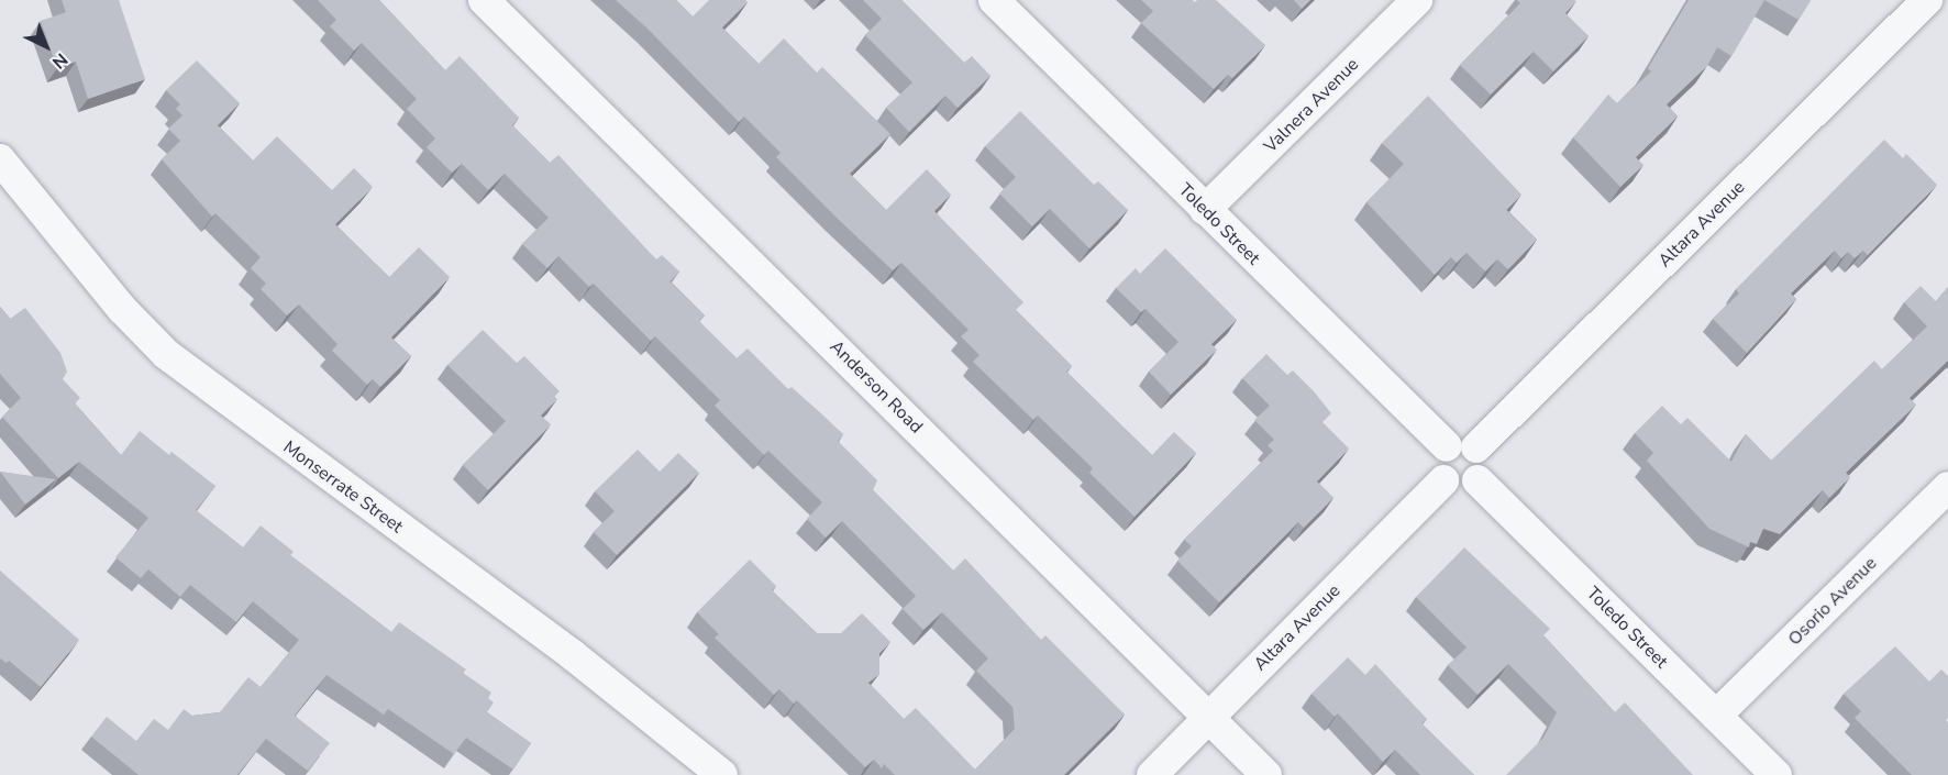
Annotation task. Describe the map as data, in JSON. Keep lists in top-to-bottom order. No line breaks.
{"streets":{"street":["Valnera Avenue","Toledo Street","Altara Avenue","Anderson Road","Monserrate Street","Osorio Avenue"]},"crossings":[["Valnera Avenue","Toledo Street"],["Toledo Street","Altara Avenue"],["Toledo Street","Osorio Avenue"],["Altara Avenue","Anderson Road"]],"north":"bottom right"}
